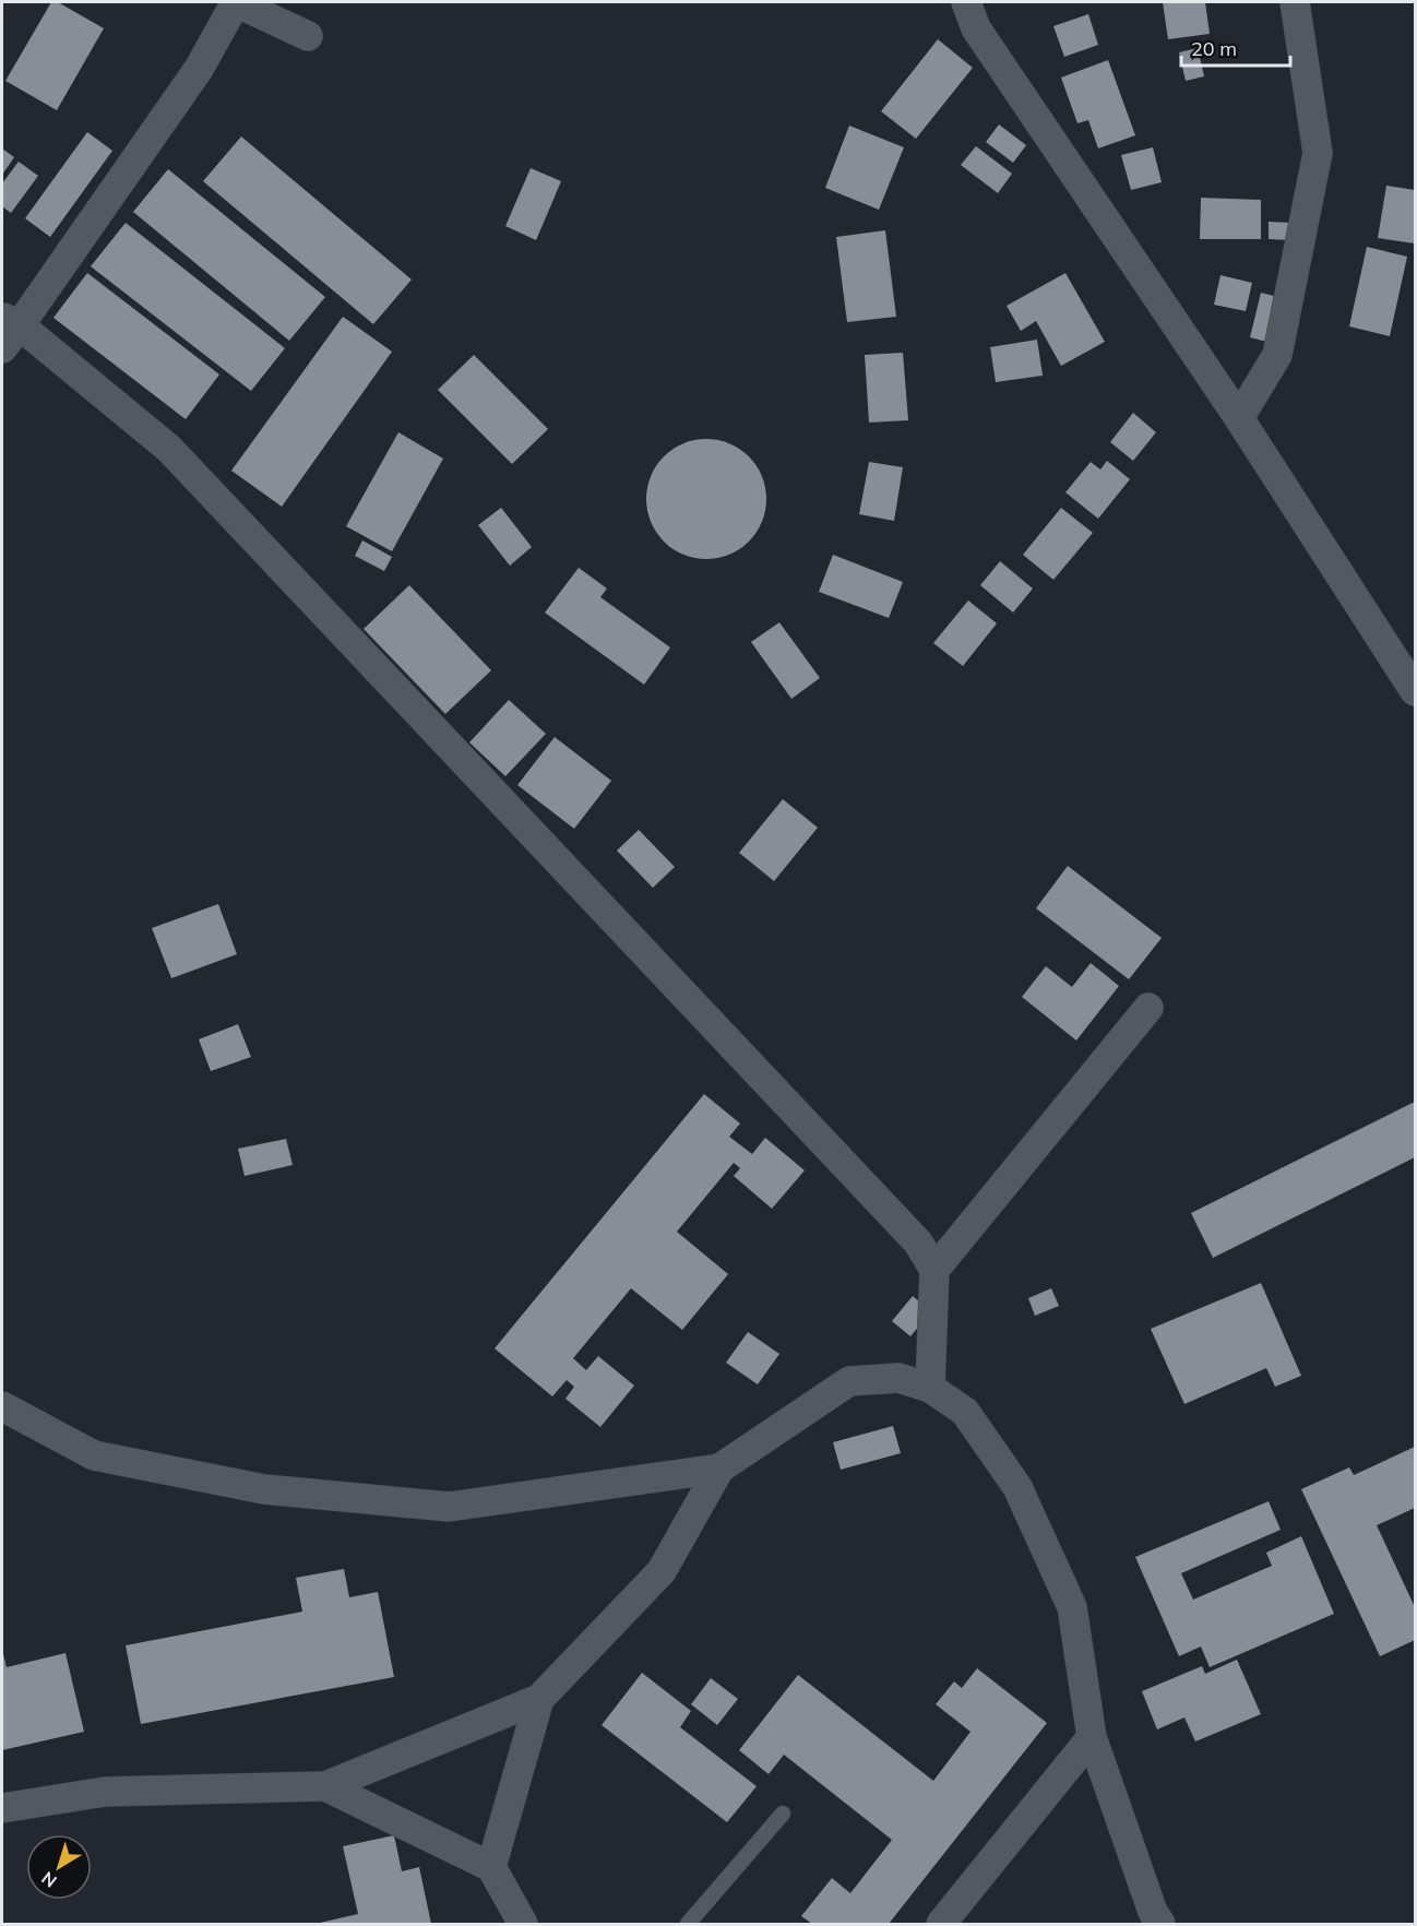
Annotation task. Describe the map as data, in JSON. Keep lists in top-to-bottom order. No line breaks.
{"scale_bar":"20 m","north":"bottom left"}
